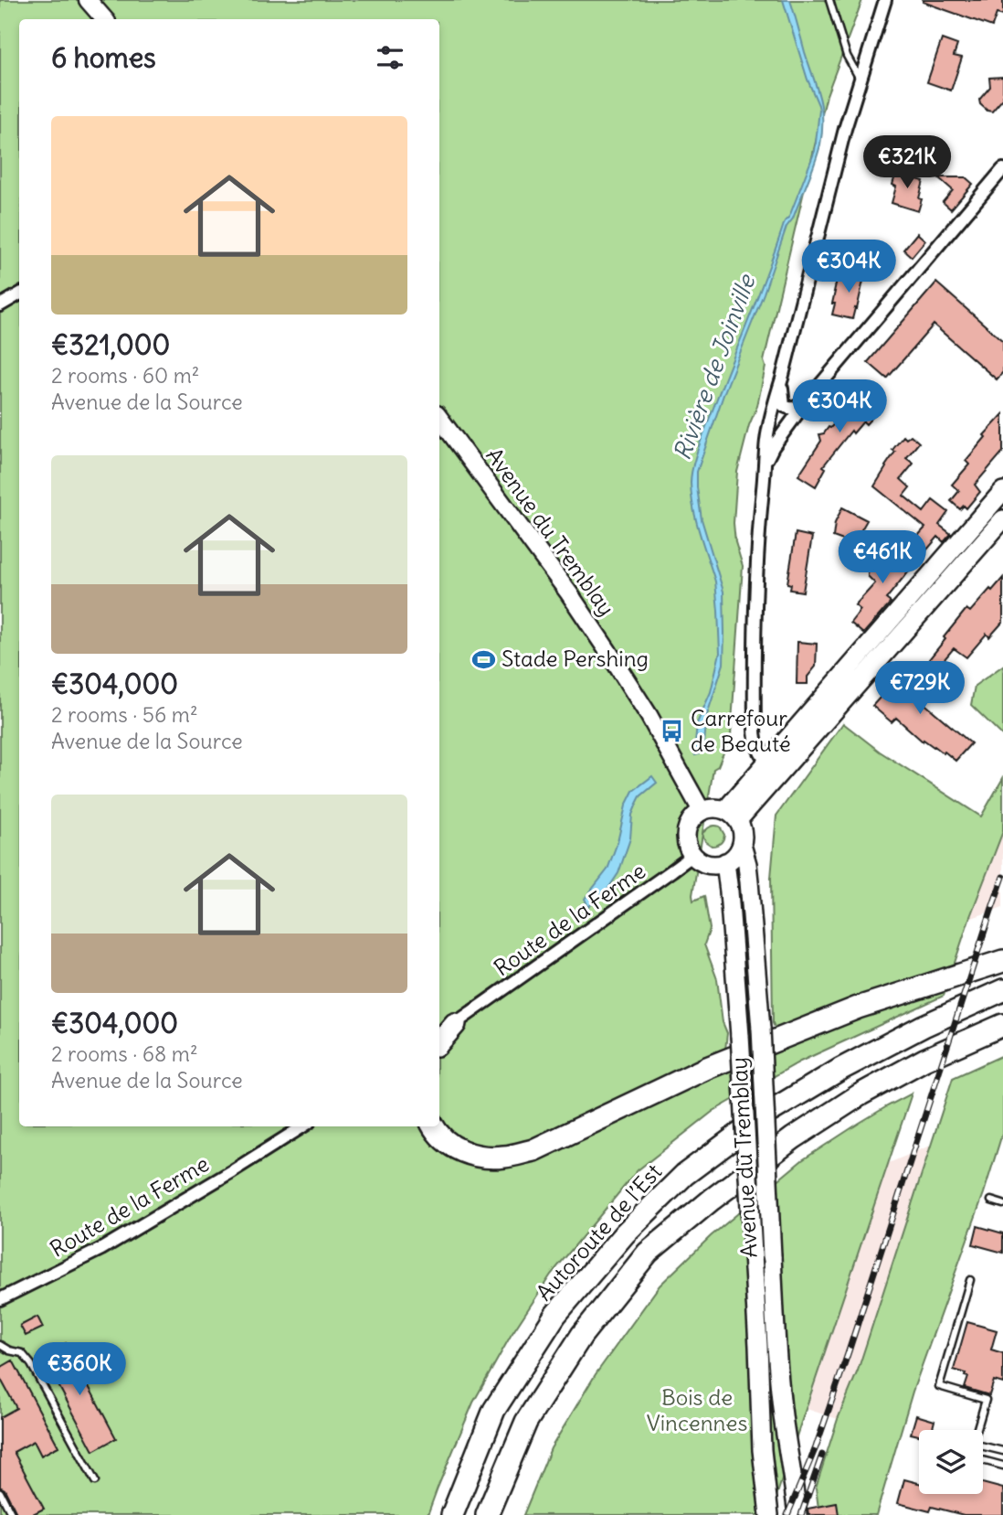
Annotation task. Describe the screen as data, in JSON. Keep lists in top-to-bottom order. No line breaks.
{"streets":{"highway":["Autoroute de l’Est"],"main road":["Avenue du Tremblay"],"street":["Route de la Ferme"]},"crossings":[["Avenue du Tremblay","Route de la Ferme"]],"water":["Rivière de Joinville"],"parks":["Bois de Vincennes"],"places":{"sports":["Stade Pershing"],"bus stop":["Carrefour de Beauté"]},"page":{"heading":"6 homes","list":[{"name":"€321,000","note":"2 rooms · 60 m² · Avenue de la Source"},{"name":"€304,000","note":"2 rooms · 56 m² · Avenue de la Source"},{"name":"€304,000","note":"2 rooms · 68 m² · Avenue de la Source"}],"price":["€321K","€304K","€304K","€461K","€729K","€360K"]}}
